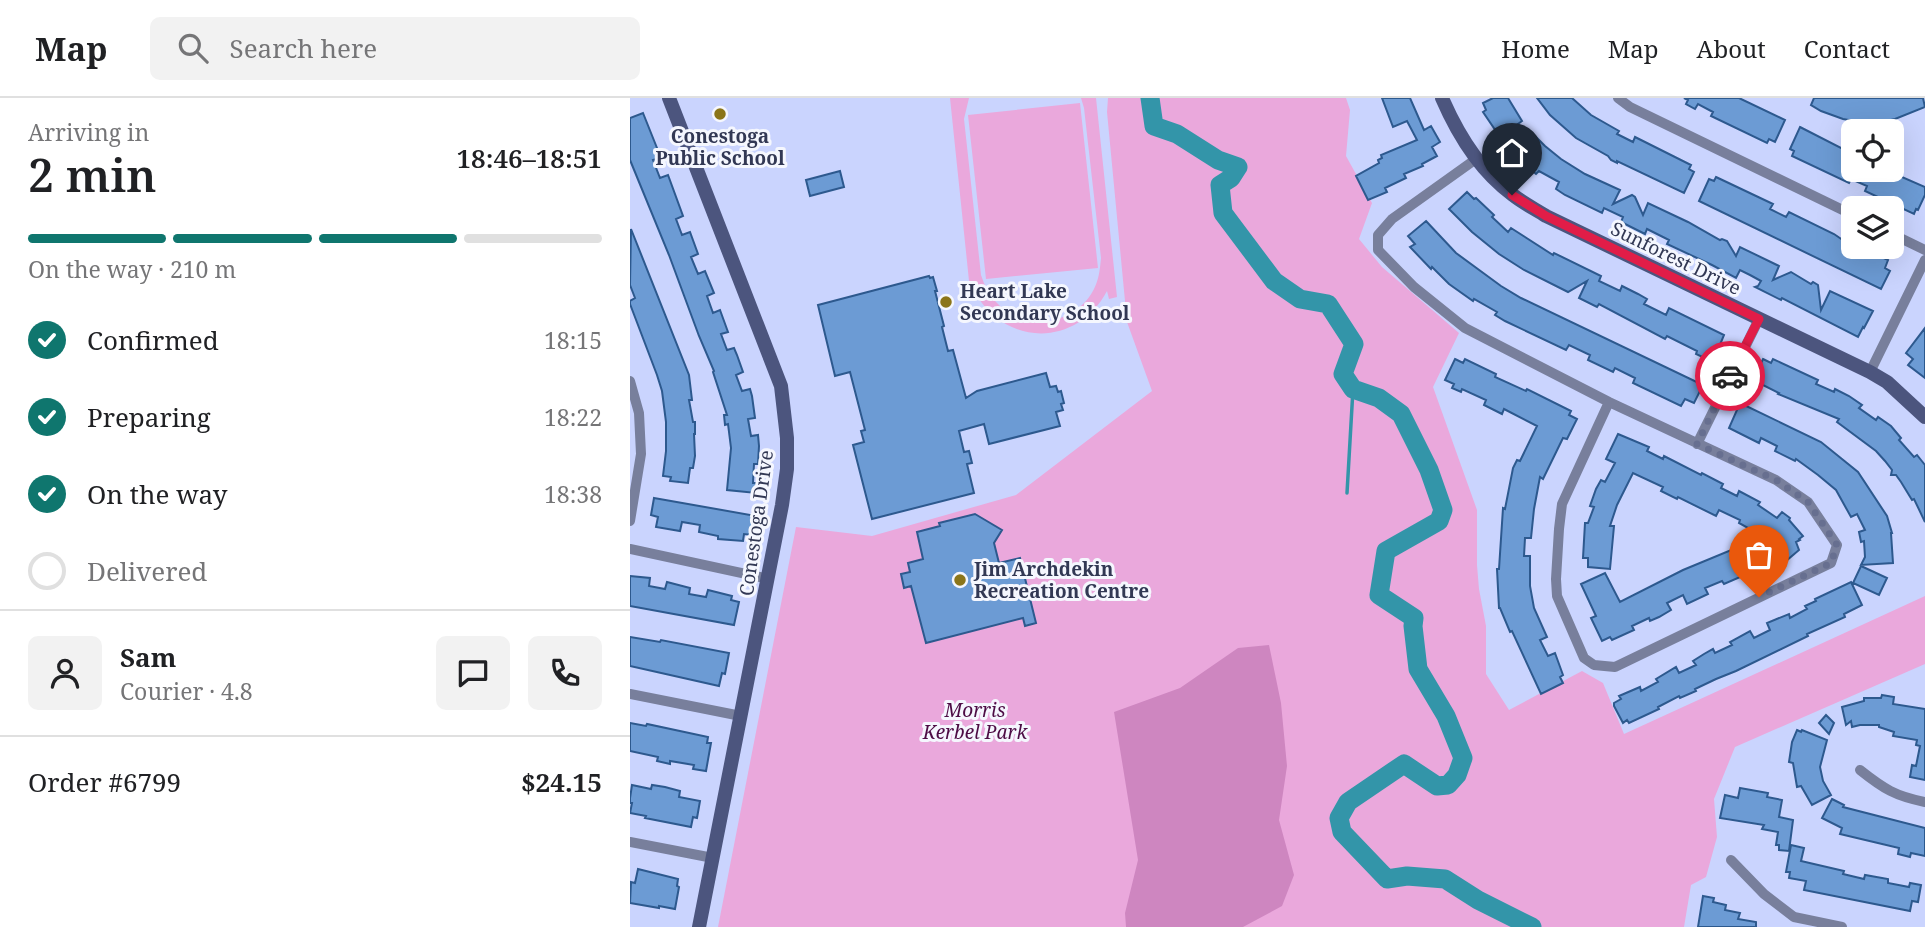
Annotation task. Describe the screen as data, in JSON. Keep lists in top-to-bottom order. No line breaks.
{"streets":{"street":["Sunforest Drive","Conestoga Drive"]},"parks":["Morris Kerbel Park"],"places":["Conestoga Public School","Heart Lake Secondary School","Jim Archdekin Recreation Centre"],"page":{"header":"Map","search":"Search here","nav":["Home","Map","About","Contact"],"heading":["2 min","Arriving in","18:46–18:51"],"panel":["Sam","Courier · 4.8","Order #6799","$24.15"],"bar":"On the way · 210 m","list":[["Confirmed","18:15"],["Preparing","18:22"],["On the way","18:38"],"Delivered"]}}
